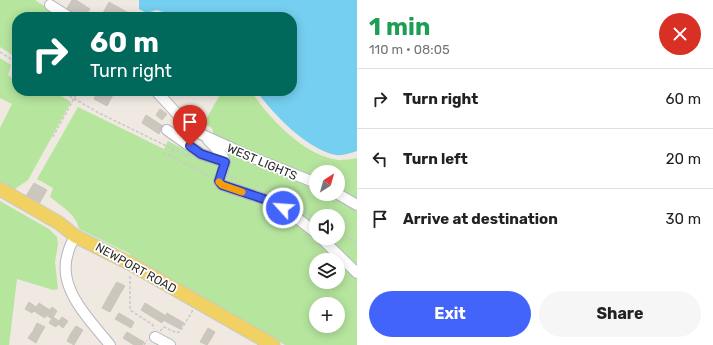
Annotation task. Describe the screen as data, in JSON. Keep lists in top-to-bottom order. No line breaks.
{"streets":{"main road":["NEWPORT ROAD"],"street":["WEST LIGHTS"]},"north":"top right","page":{"heading":["1 min","110 m · 08:05"],"turn":["60 m","Turn right"],"list":[{"name":"Turn right","value":"60 m"},{"name":"Turn left","value":"20 m"},{"name":"Arrive at destination","value":"30 m"}],"map_buttons":"+","buttons":["Exit","Share"]}}
